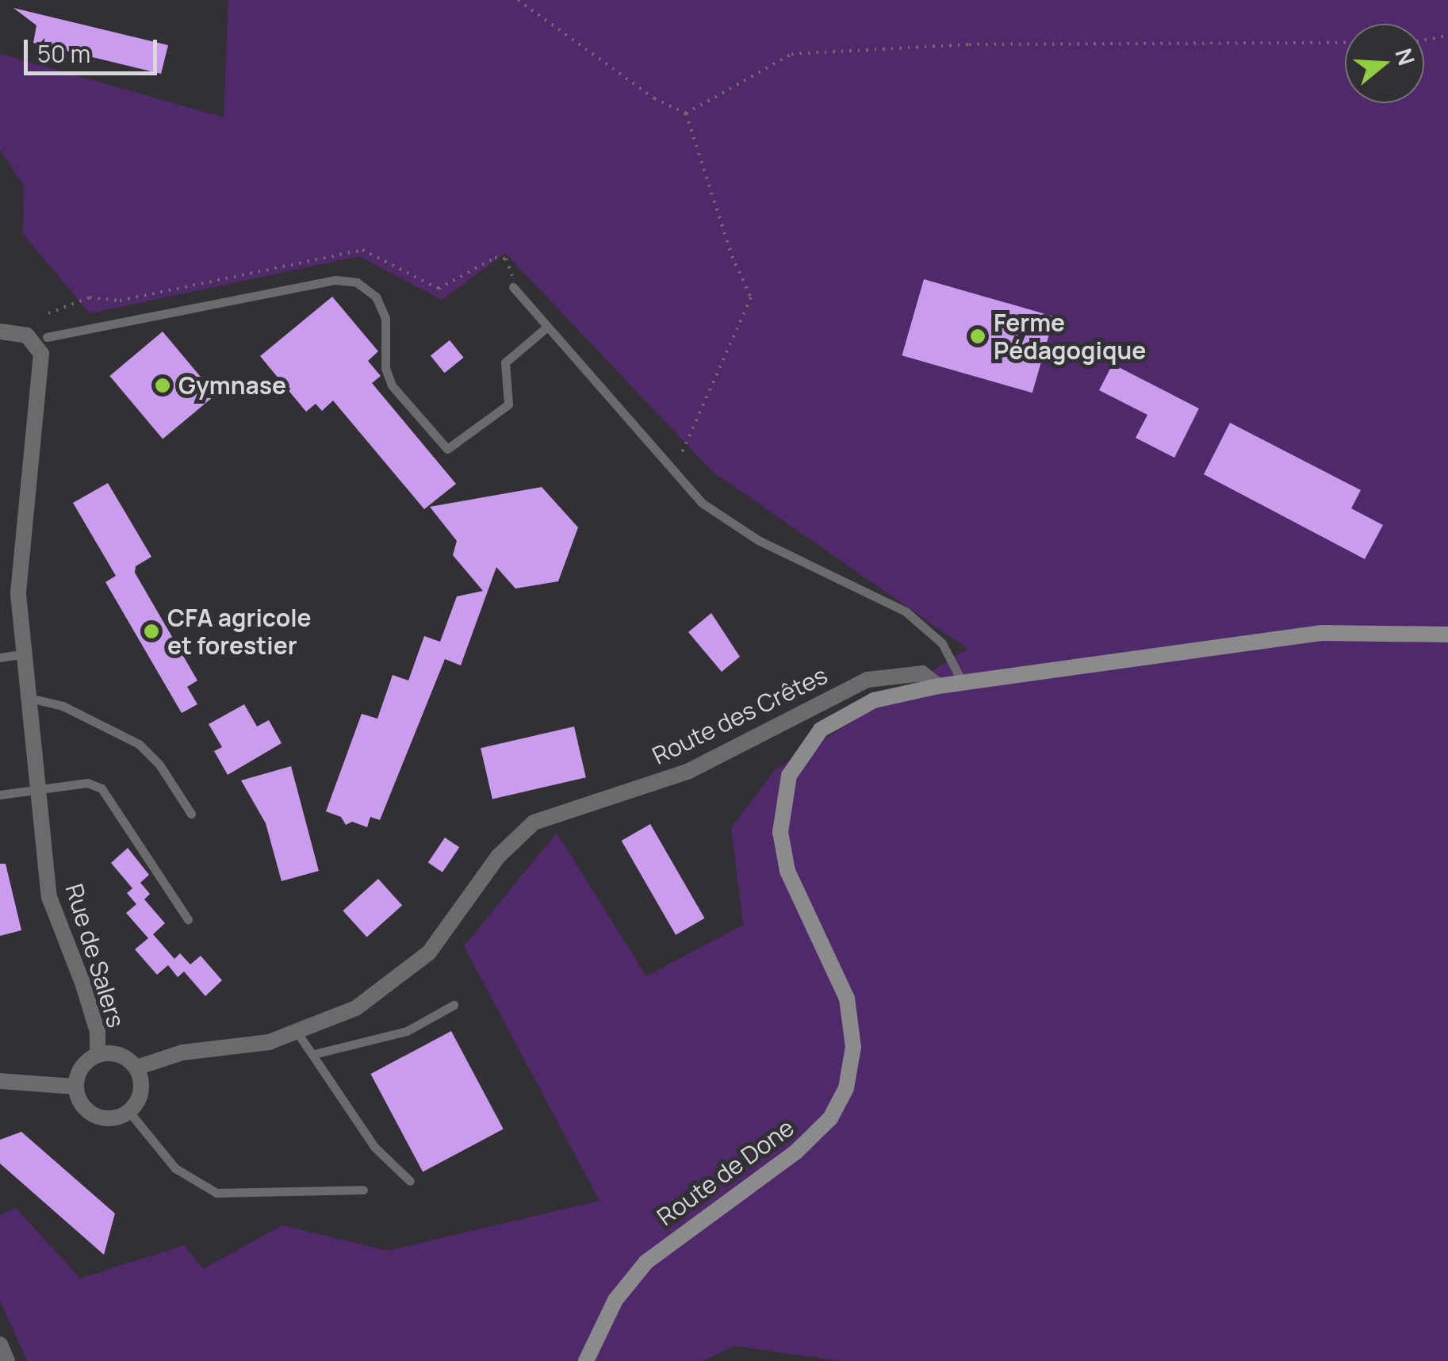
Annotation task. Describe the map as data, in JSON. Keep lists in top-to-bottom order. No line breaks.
{"streets":{"street":["Route des Crêtes","Rue de Salers","Route de Done"]},"crossings":[["Route des Crêtes","Rue de Salers"],["Route des Crêtes","Route de Done"]],"places":["Ferme Pédagogique","Gymnase","CFA agricole et forestier"],"scale_bar":"50 m","north":"right"}
